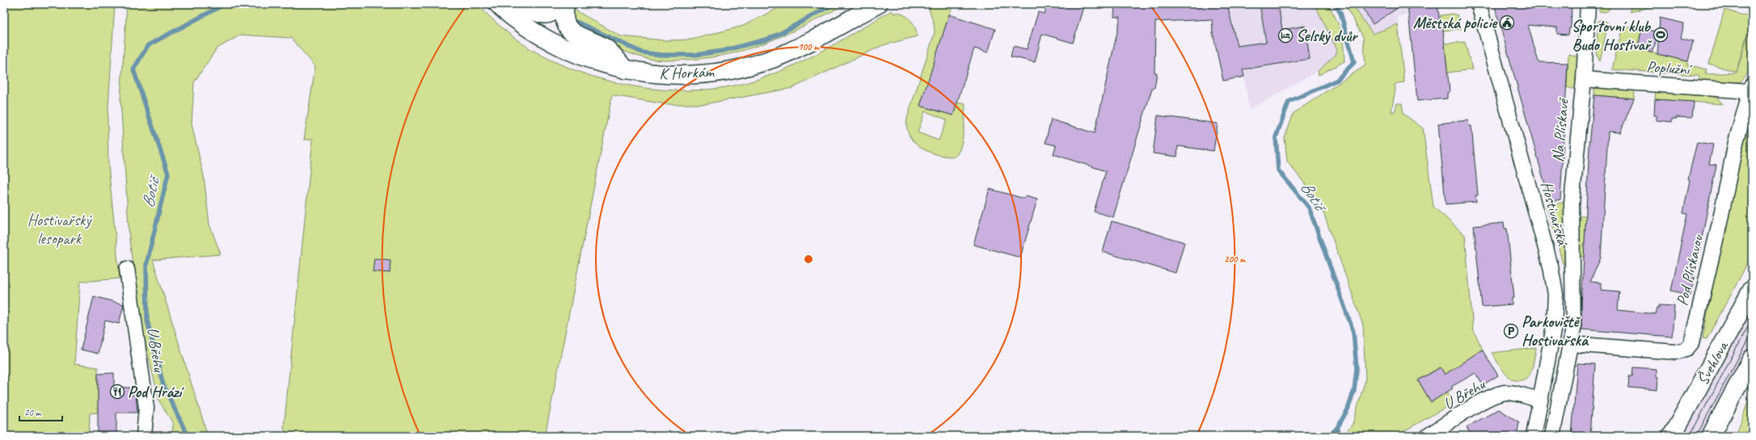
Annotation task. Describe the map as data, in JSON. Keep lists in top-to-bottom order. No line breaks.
{"streets":{"main road":["K Horkám","Švehlova"],"street":["Poplužní","Na Plískavě","Hostivařská","Pod Plískavou","U Břehu"]},"crossings":[["Poplužní","Na Plískavě"],["Poplužní","Pod Plískavou"],["Na Plískavě","Pod Plískavou"],["Hostivařská","U Břehu"]],"water":["Botič"],"parks":["Hostivařský lesopark"],"places":{"public building":["Městská policie"],"sports":["Sportovní klub Budo Hostivař"],"hotel":["Selský dvůr"],"parking":["Parkoviště Hostivařská"],"restaurant":["Pod Hrází"]},"scale_bar":"20 m","rings":["100 m","200 m"]}
